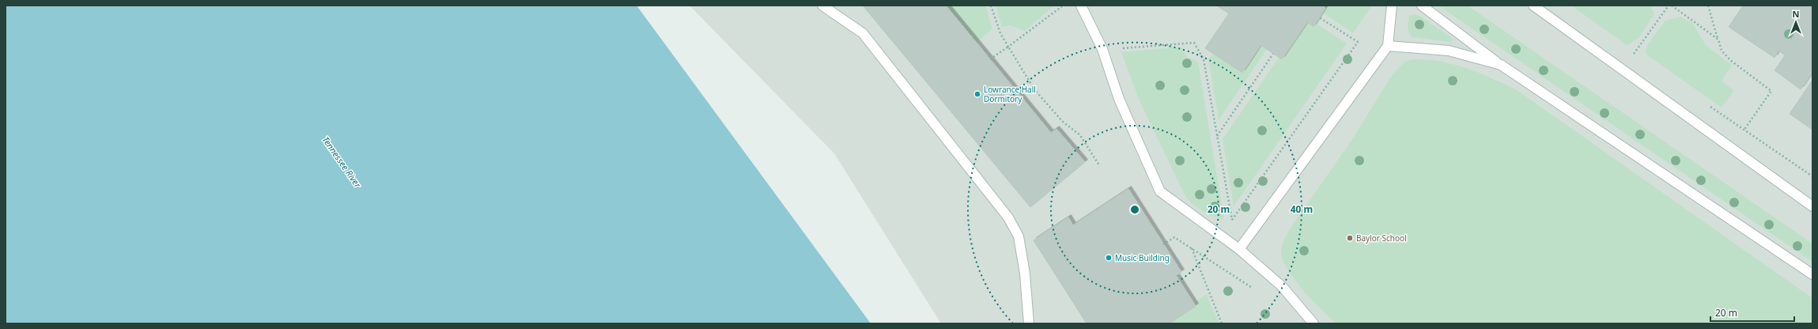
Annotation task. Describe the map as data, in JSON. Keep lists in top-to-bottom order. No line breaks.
{"water":["Tennessee River"],"places":["Lowrance Hall Dormitory","Baylor School","Music Building"],"scale_bar":"20 m","north":"top","rings":["20 m","40 m"]}
